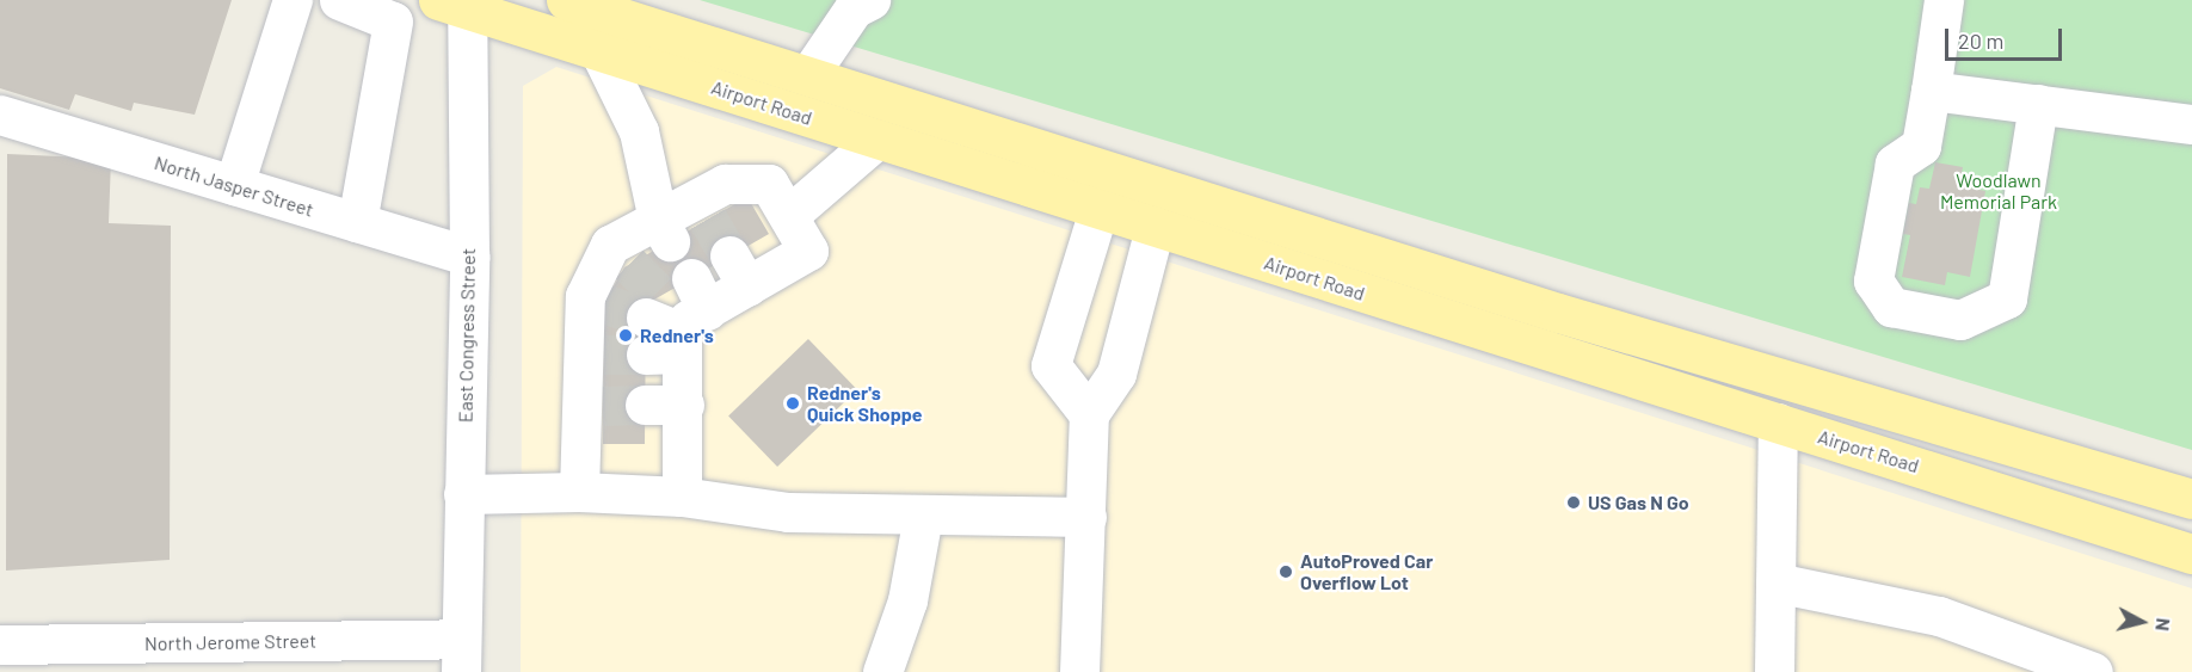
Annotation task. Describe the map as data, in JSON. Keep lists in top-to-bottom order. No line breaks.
{"streets":{"main road":["Airport Road"],"street":["North Jasper Street","East Congress Street","North Jerome Street"]},"crossings":[["Airport Road","East Congress Street"],["North Jasper Street","East Congress Street"],["East Congress Street","North Jerome Street"]],"parks":["Woodlawn Memorial Park"],"places":["Redner's","Redner's Quick Shoppe","US Gas N Go","AutoProved Car Overflow Lot"],"scale_bar":"20 m","north":"right"}
